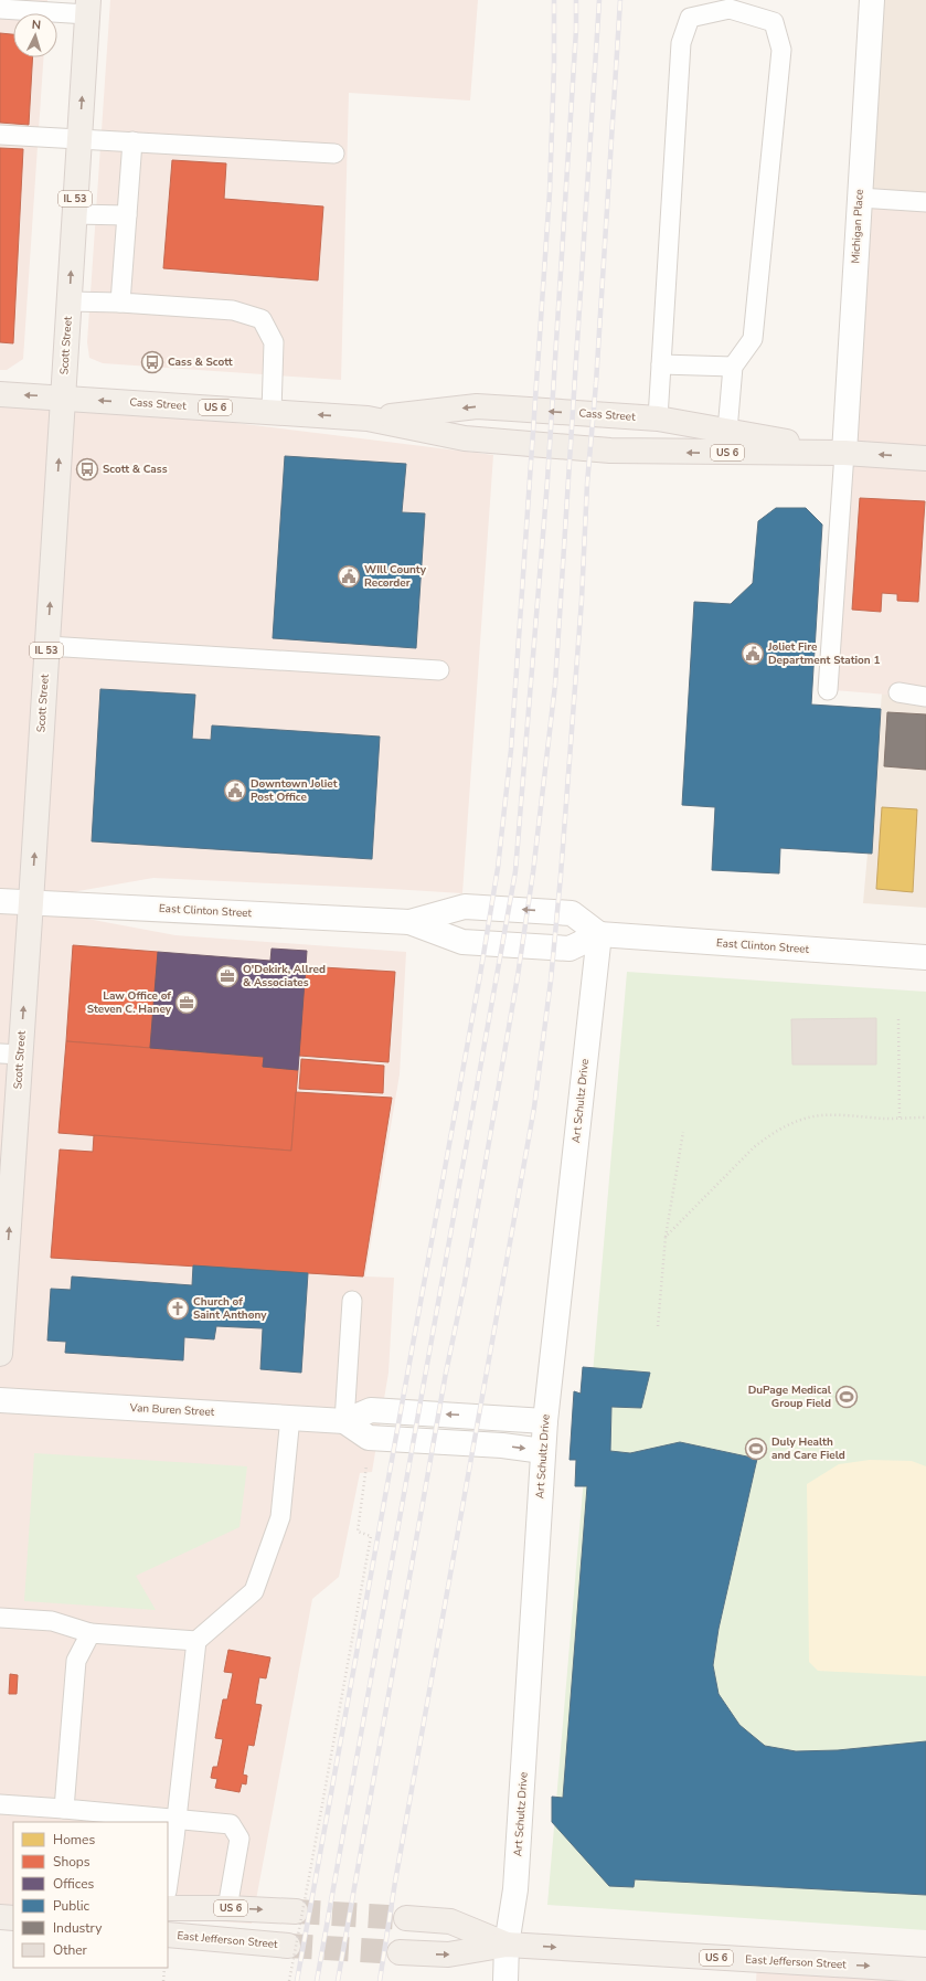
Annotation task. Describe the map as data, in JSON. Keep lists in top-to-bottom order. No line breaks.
{"streets":{"main road":["IL 53","Scott Street","Cass Street","US 6","East Jefferson Street"],"street":["Michigan Place","East Clinton Street","Art Schultz Drive","Van Buren Street"]},"crossings":[["Michigan Place","Cass Street"],["Scott Street","Cass Street"],["Scott Street","East Clinton Street"],["East Clinton Street","Art Schultz Drive"],["Art Schultz Drive","Van Buren Street"],["Art Schultz Drive","East Jefferson Street"]],"one_way":["Scott Street","Cass Street","East Jefferson Street"],"places":{"bus stop":["Cass & Scott","Scott & Cass"],"public building":["WIll County Recorder","Joliet Fire Department Station 1","Downtown Joliet Post Office"],"office":["O'Dekirk, Allred & Associates","Law Office of Steven C. Haney"],"church":["Church of Saint Anthony"],"sports":["DuPage Medical Group Field","Duly Health and Care Field"]},"legend":["Homes","Shops","Offices","Public","Industry","Other"],"north":"top"}
